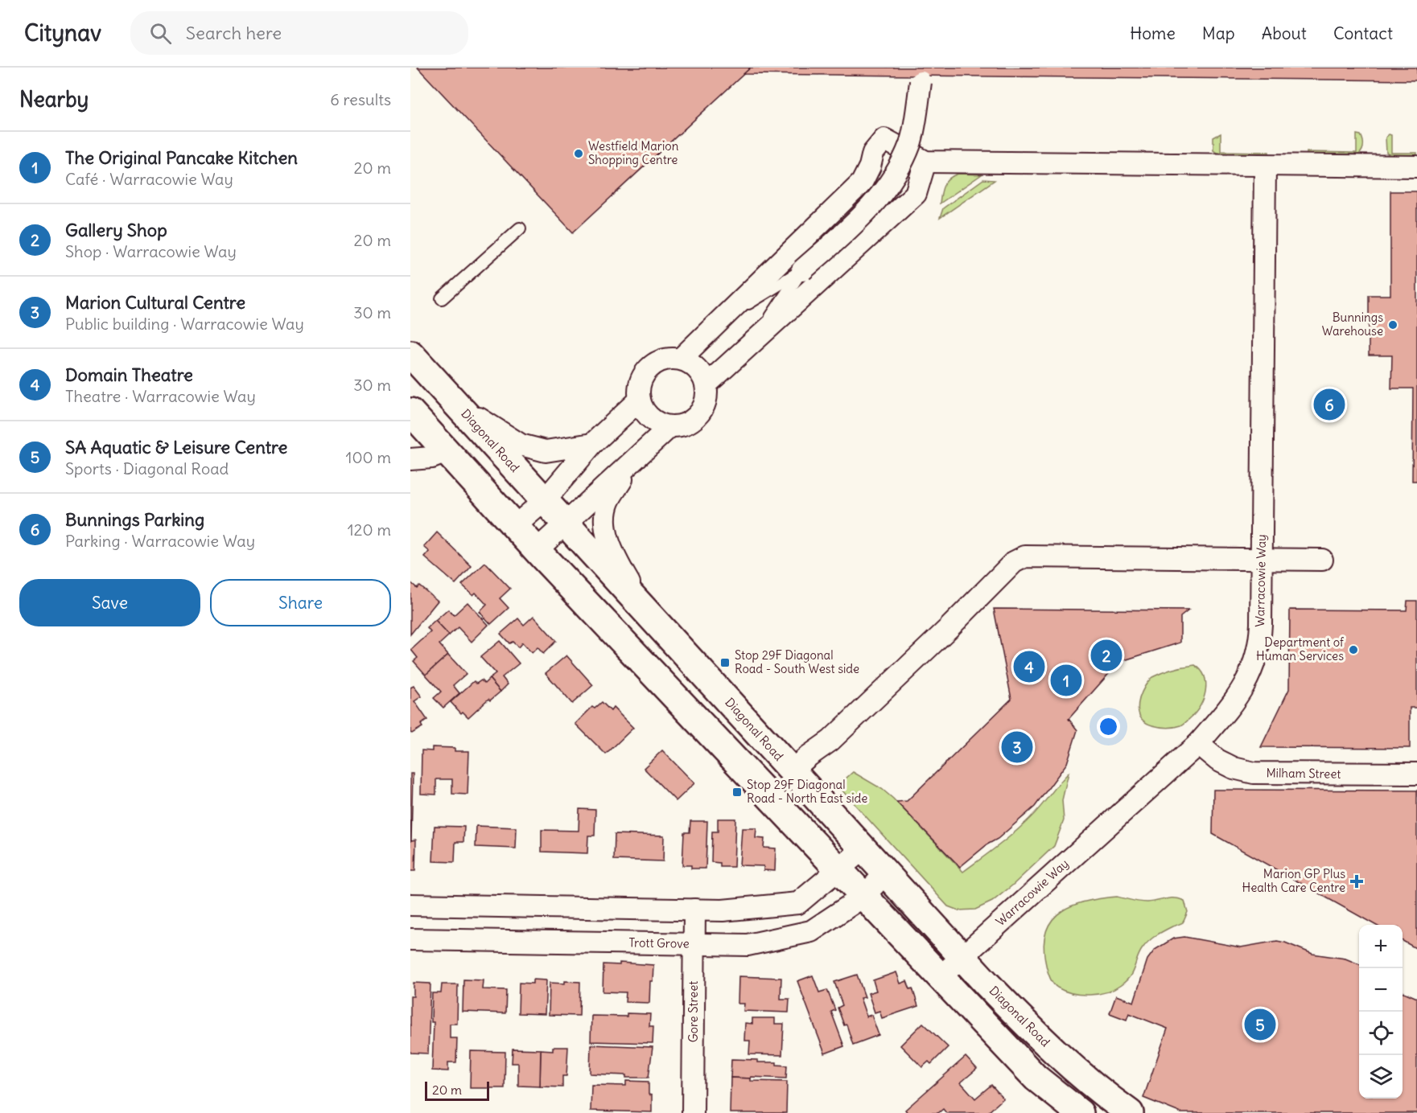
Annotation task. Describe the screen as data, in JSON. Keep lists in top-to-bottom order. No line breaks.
{"streets":{"main road":["Diagonal Road"],"street":["Warracowie Way","Milham Street","Trott Grove","Gore Street"]},"crossings":[["Diagonal Road","Warracowie Way"],["Diagonal Road","Trott Grove"],["Warracowie Way","Milham Street"],["Trott Grove","Gore Street"]],"places":{"other":["Westfield Marion Shopping Centre","Bunnings Warehouse","Department of Human Services"],"transit":["Stop 29F Diagonal Road - South West side","Stop 29F Diagonal Road - North East side"],"health":["Marion GP Plus Health Care Centre"]},"scale_bar":"20 m","page":{"header":"Citynav","search":"Search here","nav":["Home","Map","About","Contact"],"heading":["Nearby","6 results"],"list":[{"mark":"1","name":"The Original Pancake Kitchen","note":"Café · Warracowie Way","value":"20 m"},{"mark":"2","name":"Gallery Shop","note":"Shop · Warracowie Way","value":"20 m"},{"mark":"3","name":"Marion Cultural Centre","note":"Public building · Warracowie Way","value":"30 m"},{"mark":"4","name":"Domain Theatre","note":"Theatre · Warracowie Way","value":"30 m"},{"mark":"5","name":"SA Aquatic & Leisure Centre","note":"Sports · Diagonal Road","value":"100 m"},{"mark":"6","name":"Bunnings Parking","note":"Parking · Warracowie Way","value":"120 m"}],"pins":["6","2","4","1","3","5"],"buttons":["Save","Share"],"map_buttons":["+","−"],"scale":"20 m"}}
